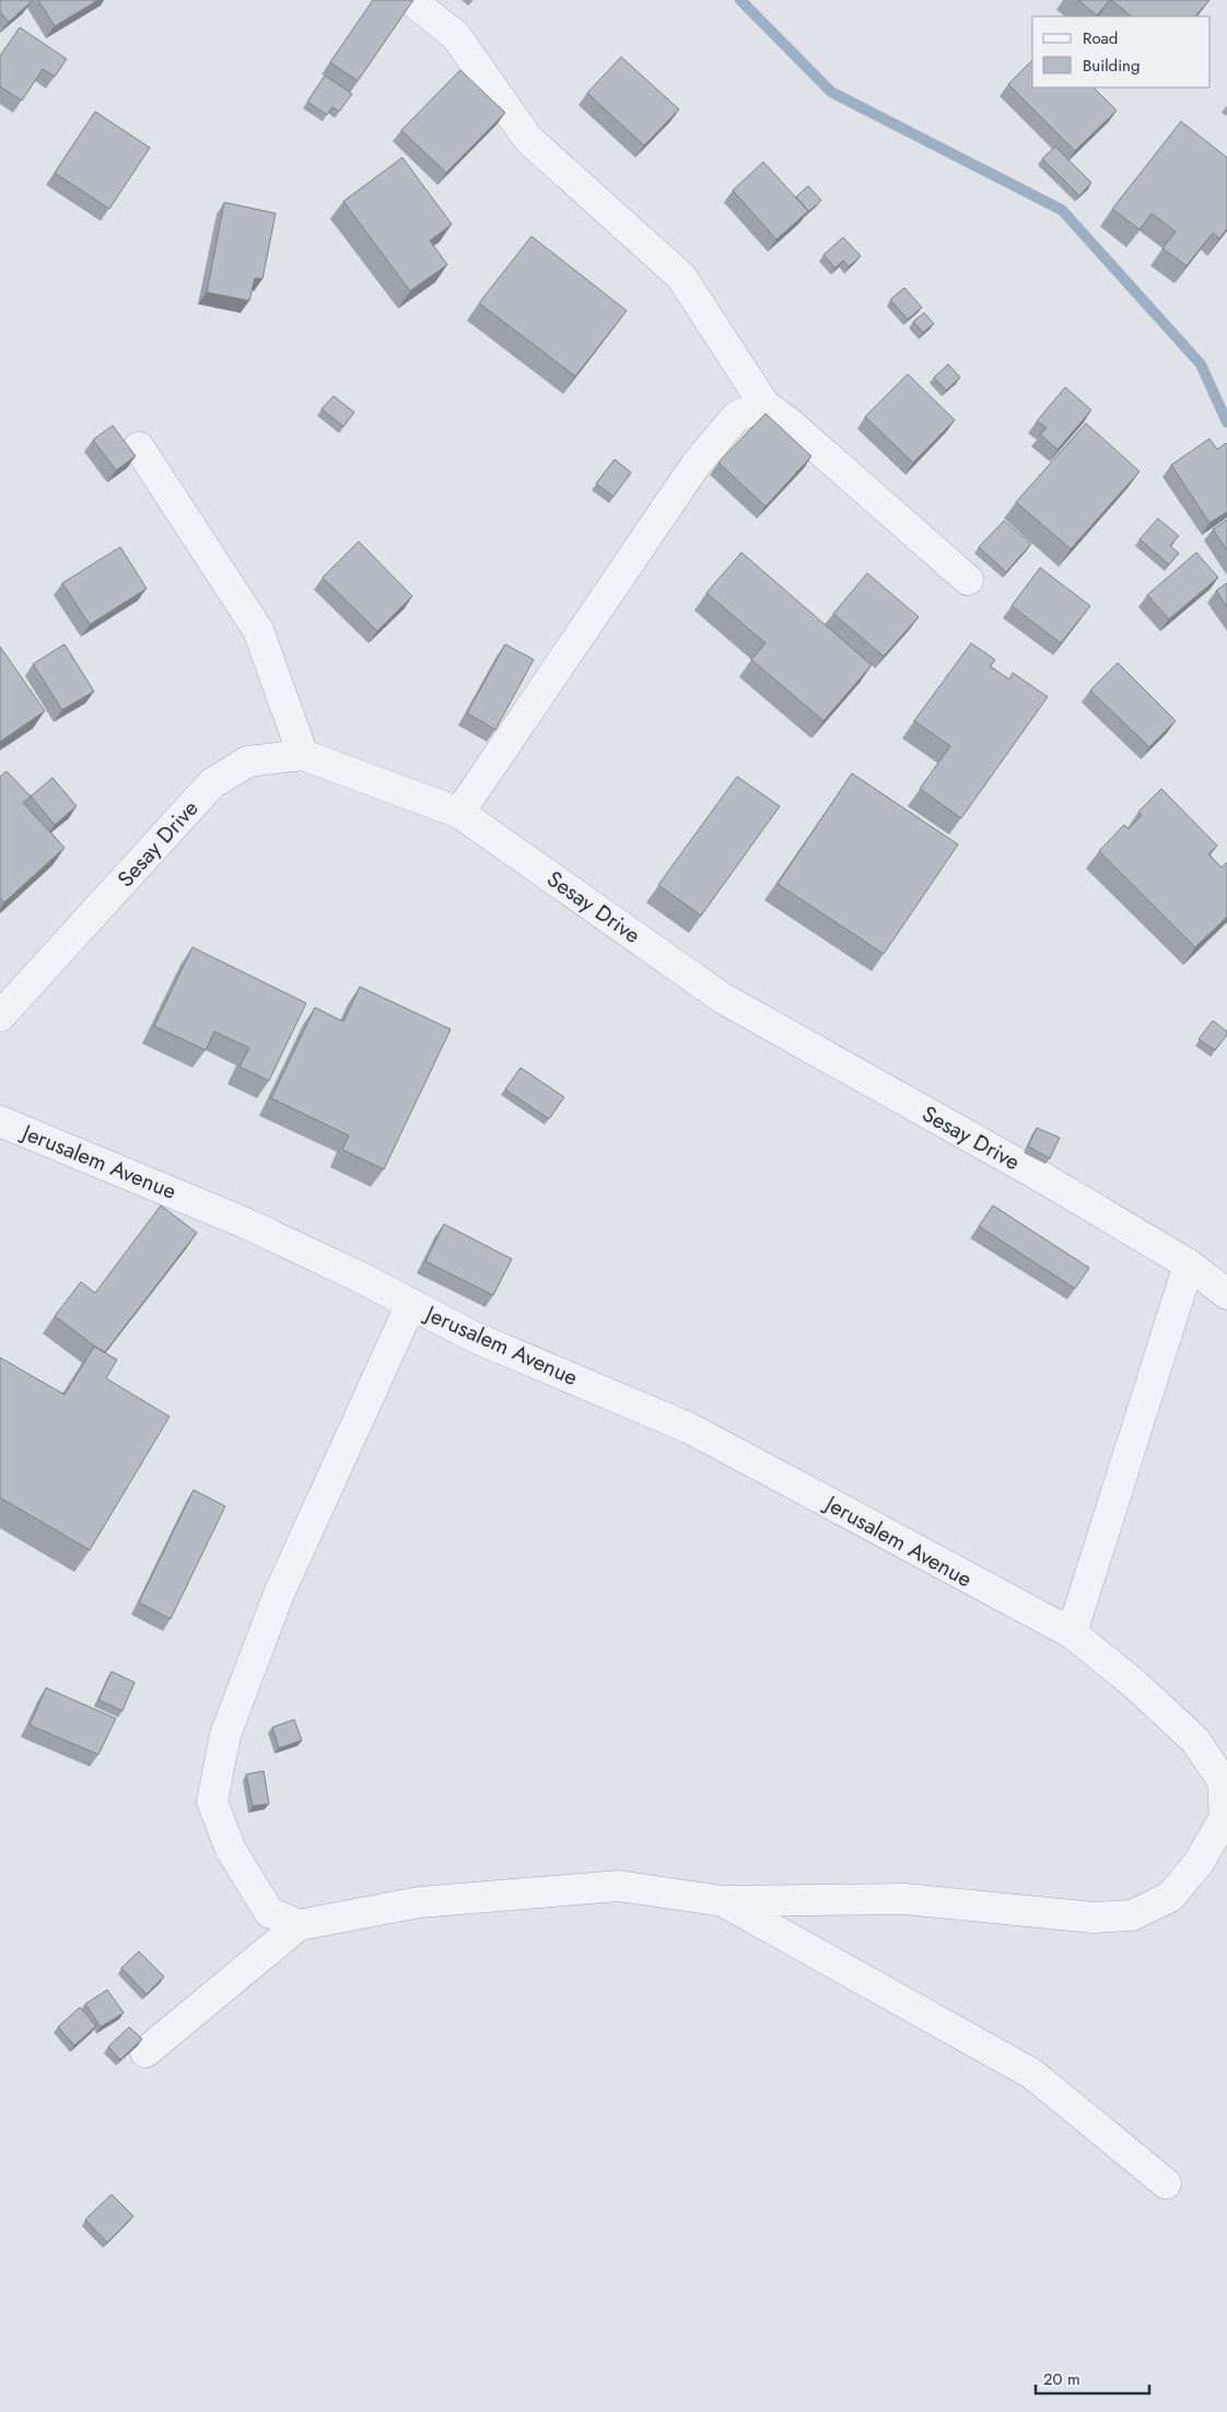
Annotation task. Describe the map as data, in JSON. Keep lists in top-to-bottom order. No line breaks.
{"streets":{"street":["Sesay Drive","Jerusalem Avenue"]},"legend":["Road","Building"],"scale_bar":"20 m"}
